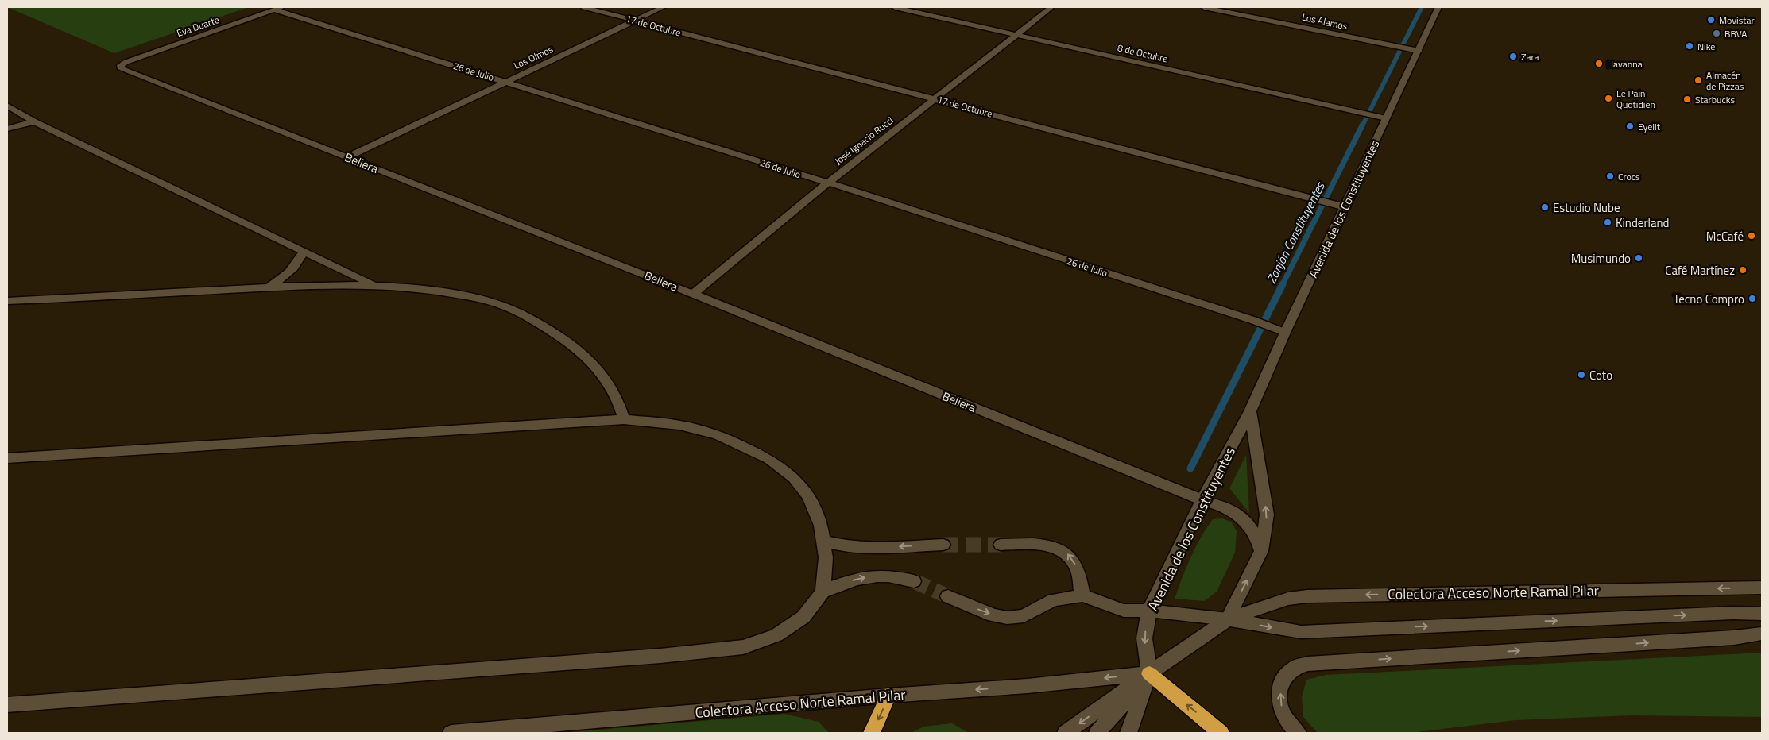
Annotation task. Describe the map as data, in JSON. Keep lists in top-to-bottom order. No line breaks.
{"streets":{"street":["Los Alamos","17 de Octubre","Eva Duarte","8 de Octubre","Los Olmos","26 de Julio","José Ignacio Rucci","Beliera","Avenida de los Constituyentes","Colectora Acceso Norte Ramal Pilar"]},"crossings":[["Los Alamos","Avenida de los Constituyentes"],["17 de Octubre","Los Olmos"],["17 de Octubre","José Ignacio Rucci"],["17 de Octubre","Avenida de los Constituyentes"],["Eva Duarte","26 de Julio"],["Eva Duarte","Beliera"],["8 de Octubre","José Ignacio Rucci"],["8 de Octubre","Avenida de los Constituyentes"],["Los Olmos","26 de Julio"],["Los Olmos","Beliera"],["26 de Julio","José Ignacio Rucci"],["26 de Julio","Avenida de los Constituyentes"],["José Ignacio Rucci","Beliera"],["Beliera","Avenida de los Constituyentes"],["Avenida de los Constituyentes","Colectora Acceso Norte Ramal Pilar"]],"water":["Zanjón Constituyentes"],"places":["Movistar","BBVA","Nike","Zara","Havanna","Almacén de Pizzas","Le Pain Quotidien","Starbucks","Eyelit","Crocs","Estudio Nube","Kinderland","McCafé","Musimundo","Café Martínez","Tecno Compro","Coto"]}
